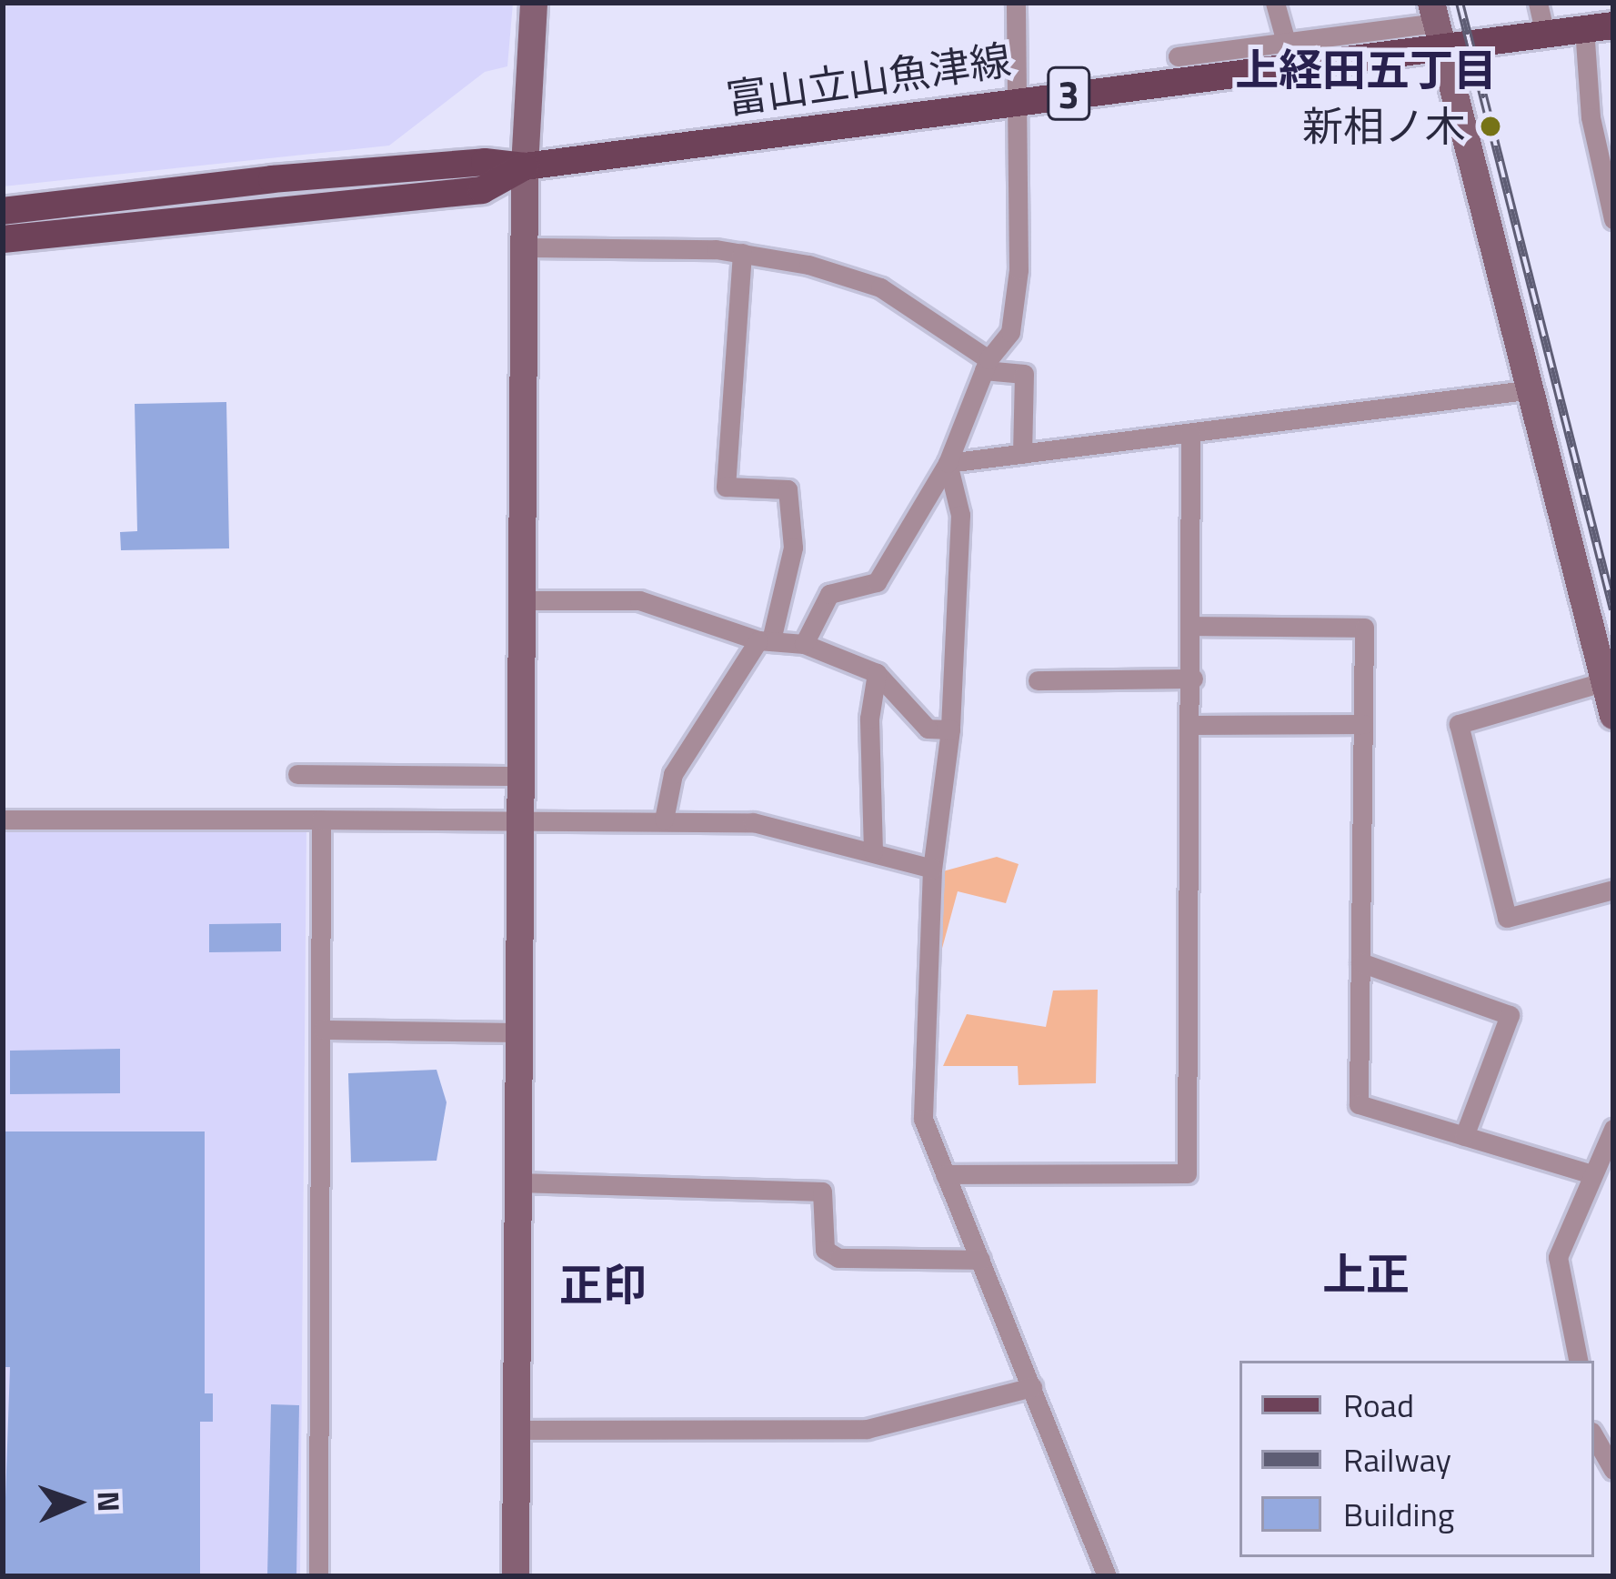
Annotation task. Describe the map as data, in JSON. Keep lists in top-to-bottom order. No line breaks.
{"streets":{"main road":["富山立山魚津線","3"]},"districts":["上経田五丁目","上正","正印"],"places":["新相ノ木"],"legend":["Road","Railway","Building"],"north":"right"}
